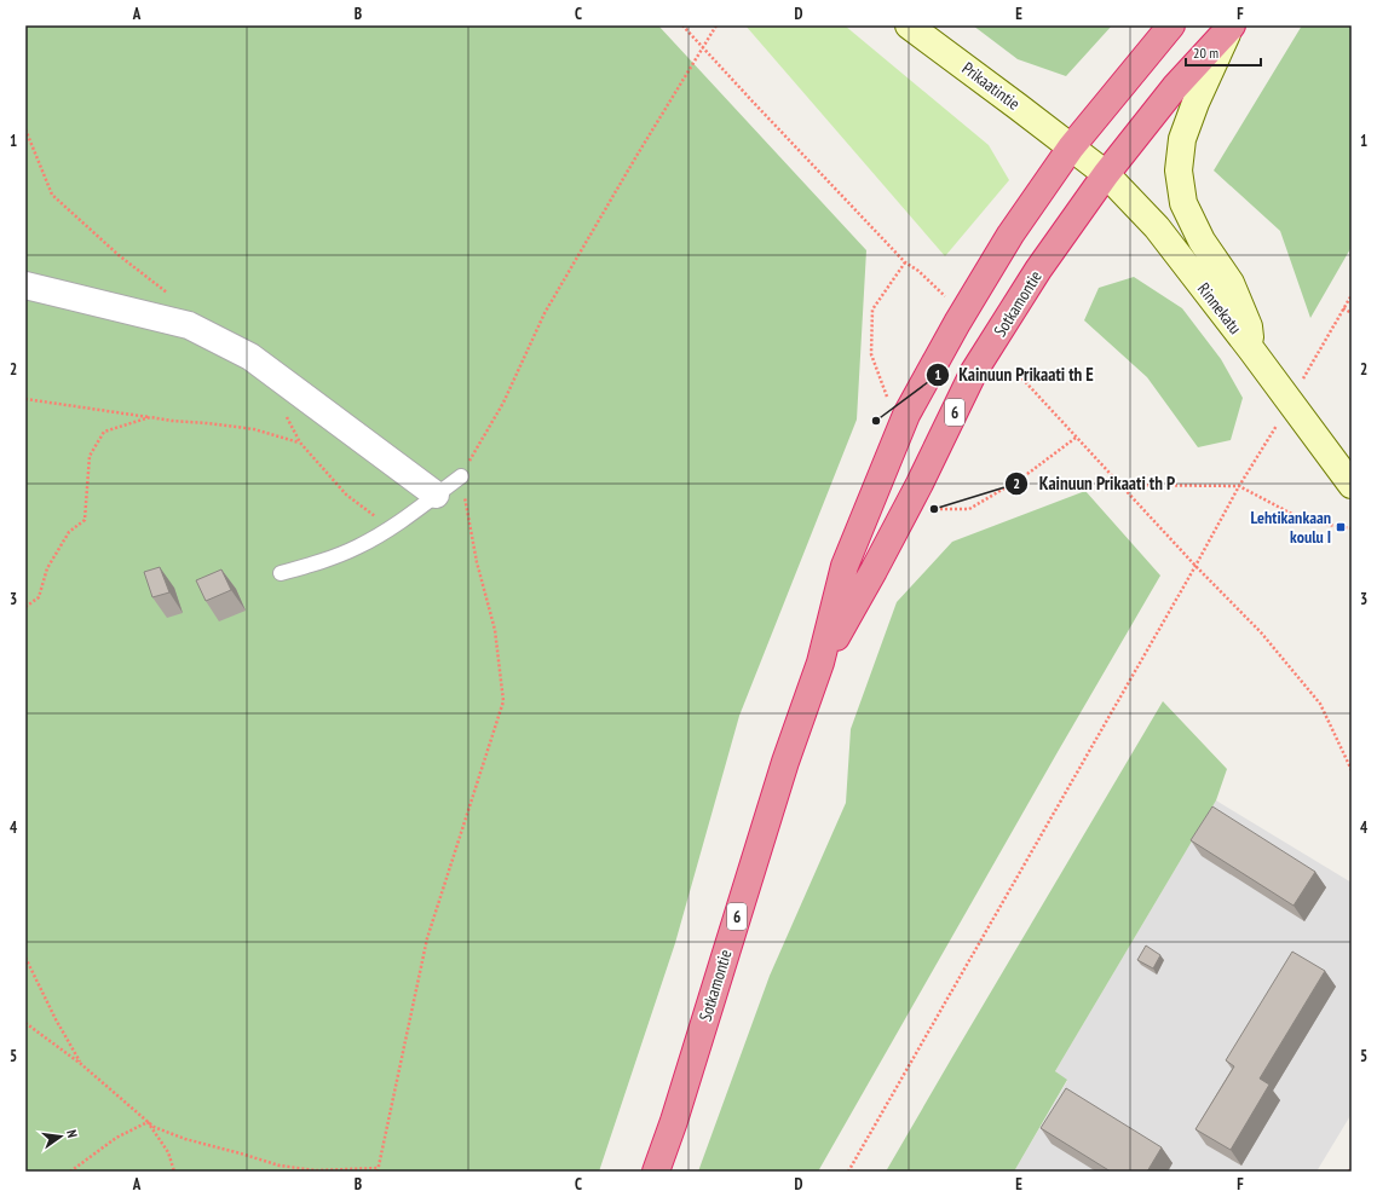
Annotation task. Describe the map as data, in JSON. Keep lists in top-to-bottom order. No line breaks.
{"streets":{"highway":["Sotkamontie","6"],"street":["Prikaatintie","Rinnekatu"]},"crossings":[["Prikaatintie","Sotkamontie"],["Prikaatintie","Rinnekatu"],["Sotkamontie","Rinnekatu"]],"places":{"other":["Kainuun Prikaati th E","Kainuun Prikaati th P"],"transit":["Lehtikankaan koulu I"]},"scale_bar":"20 m","north":"right","grid":{"columns":["A","B","C","D","E","F"],"rows":["1","2","3","4","5"]}}
